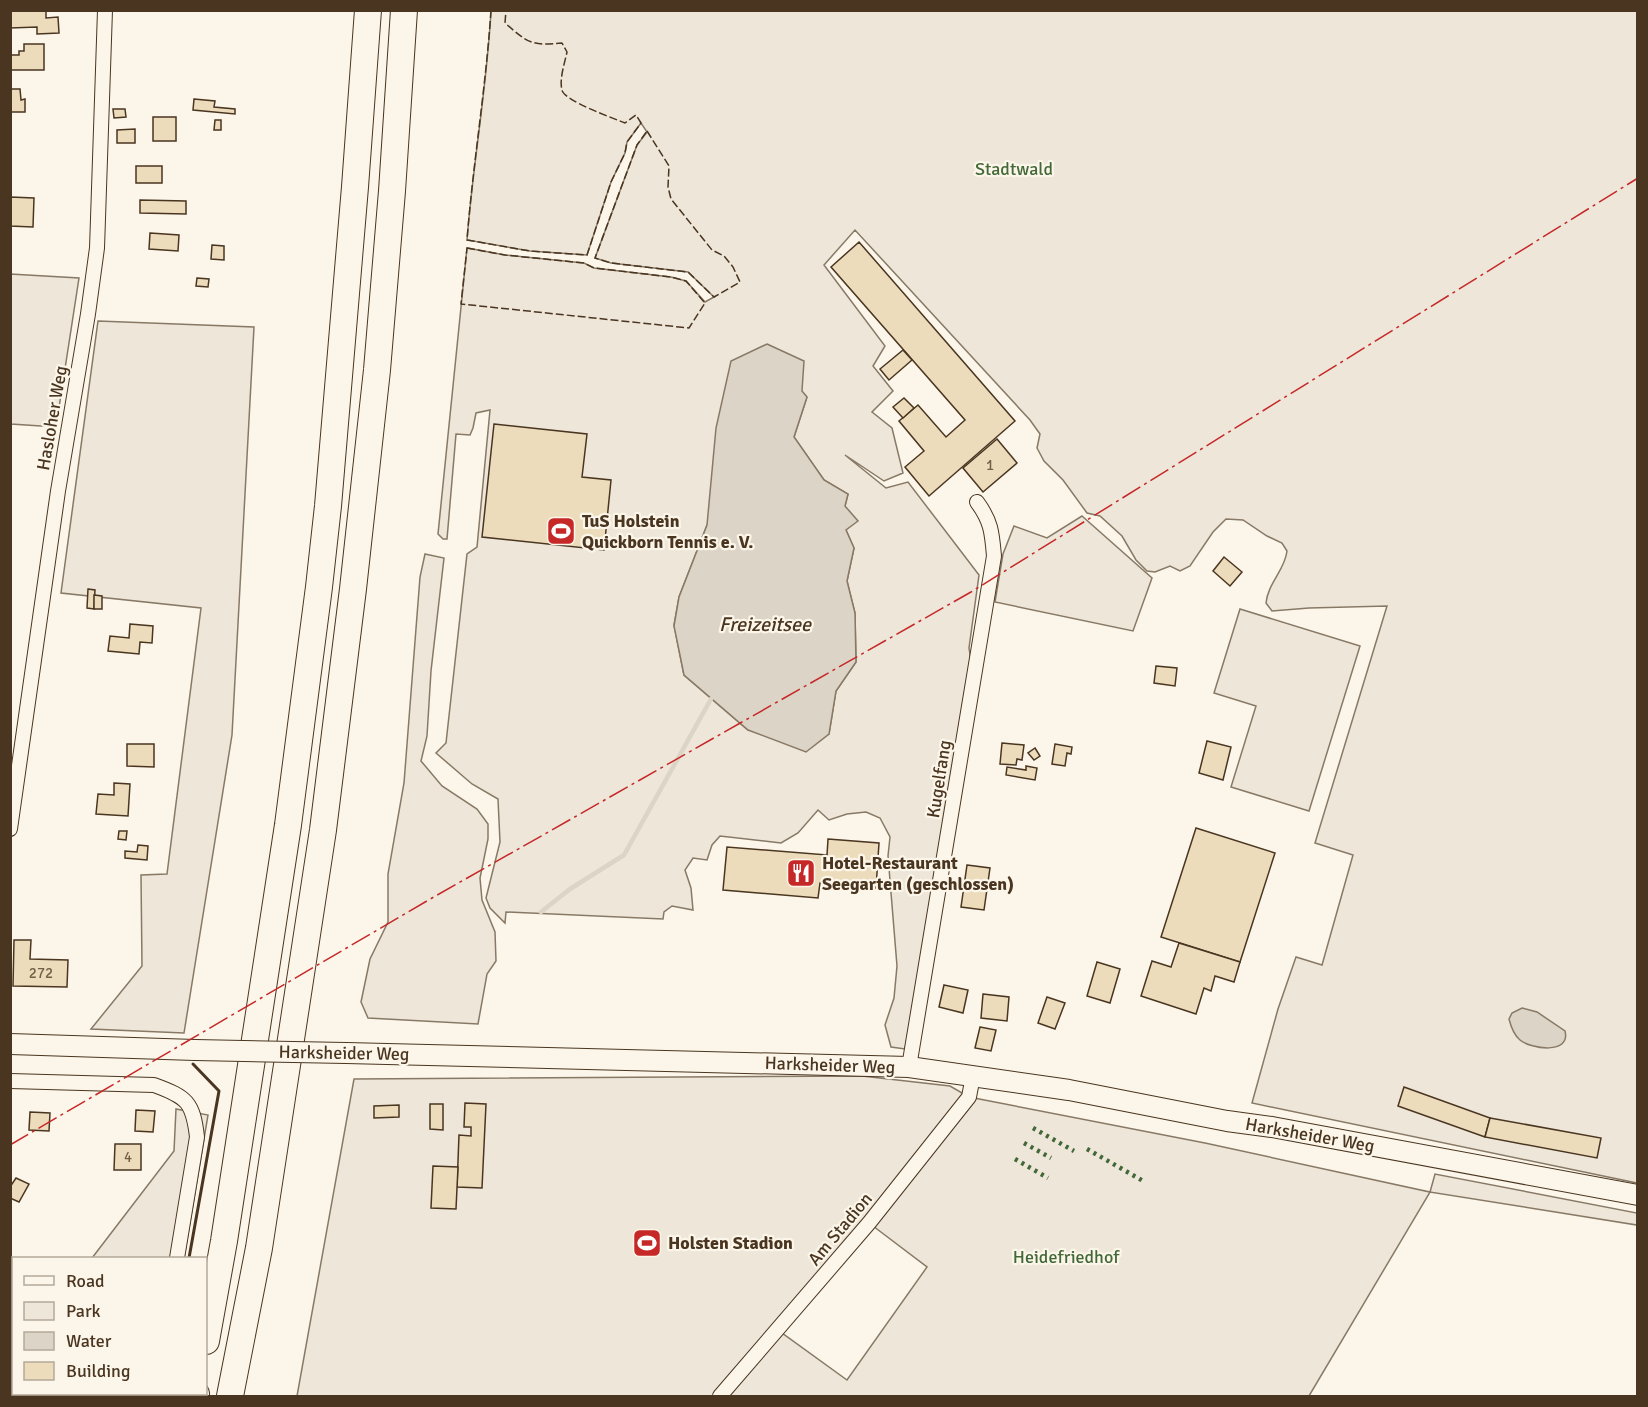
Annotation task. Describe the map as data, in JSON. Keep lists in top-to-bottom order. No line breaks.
{"streets":{"main road":["Harksheider Weg"],"street":["Hasloher Weg","Kugelfang","Am Stadion"]},"crossings":[["Kugelfang","Harksheider Weg"],["Harksheider Weg","Am Stadion"]],"water":["Freizeitsee"],"parks":["Stadtwald","Heidefriedhof"],"places":{"sports":["TuS Holstein Quickborn Tennis e. V.","Holsten Stadion"],"restaurant":["Hotel-Restaurant Seegarten (geschlossen)"]},"house_numbers":["1","272","4"],"legend":["Road","Park","Water","Building"]}
